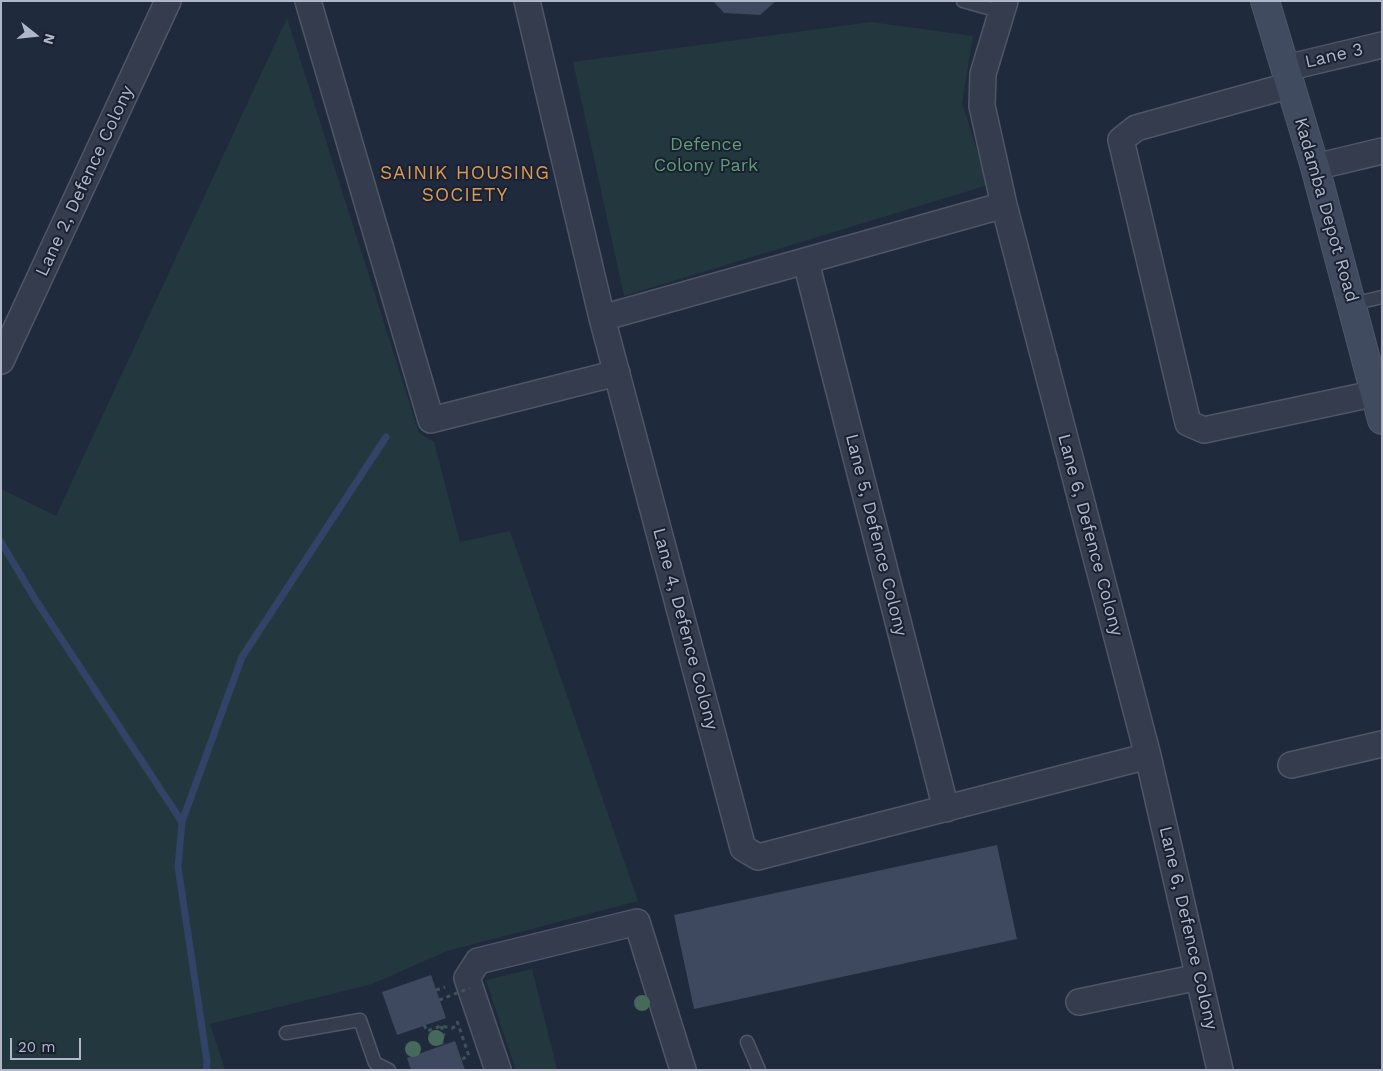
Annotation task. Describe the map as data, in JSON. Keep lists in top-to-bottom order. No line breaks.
{"streets":{"street":["Lane 3","Lane 2, Defence Colony","Kadamba Depot Road","Lane 5, Defence Colony","Lane 6, Defence Colony","Lane 4, Defence Colony"]},"crossings":[["Lane 3","Kadamba Depot Road"],["Lane 5, Defence Colony","Lane 4, Defence Colony"],["Lane 6, Defence Colony","Lane 4, Defence Colony"]],"districts":["SAINIK HOUSING SOCIETY"],"parks":["Defence Colony Park"],"scale_bar":"20 m","north":"right"}
